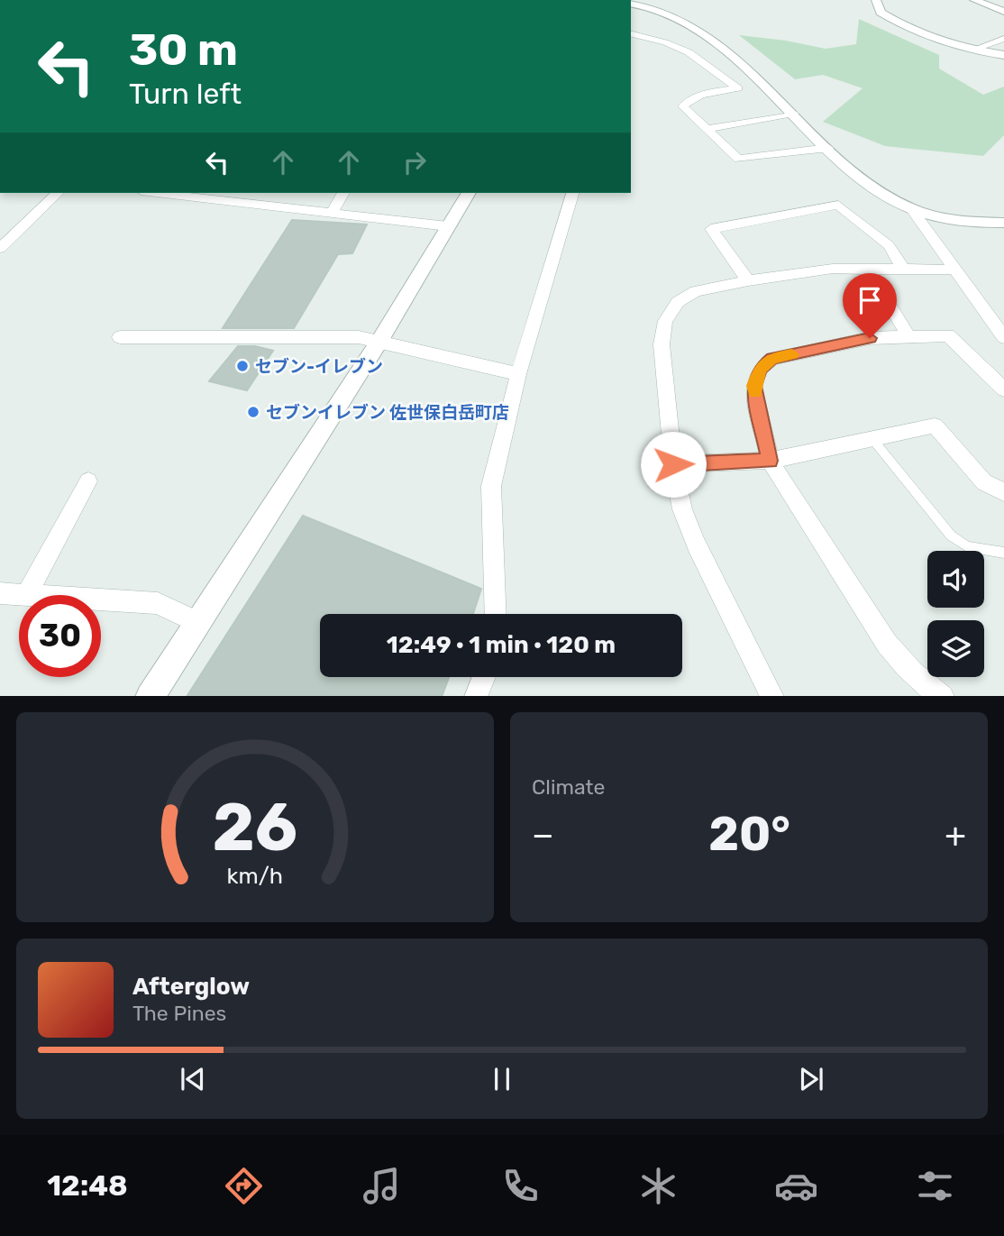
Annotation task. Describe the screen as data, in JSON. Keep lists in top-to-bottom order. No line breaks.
{"places":["セブン-イレブン","セブンイレブン 佐世保白岳町店"],"page":{"turn":["30 m","Turn left"],"limit":"30","trip":"12:49 · 1 min · 120 m","tile":"Climate","heat":["−","20°","+"],"song":["Afterglow","The Pines"],"tabs":"12:48","gauge":["26","km/h"]}}
